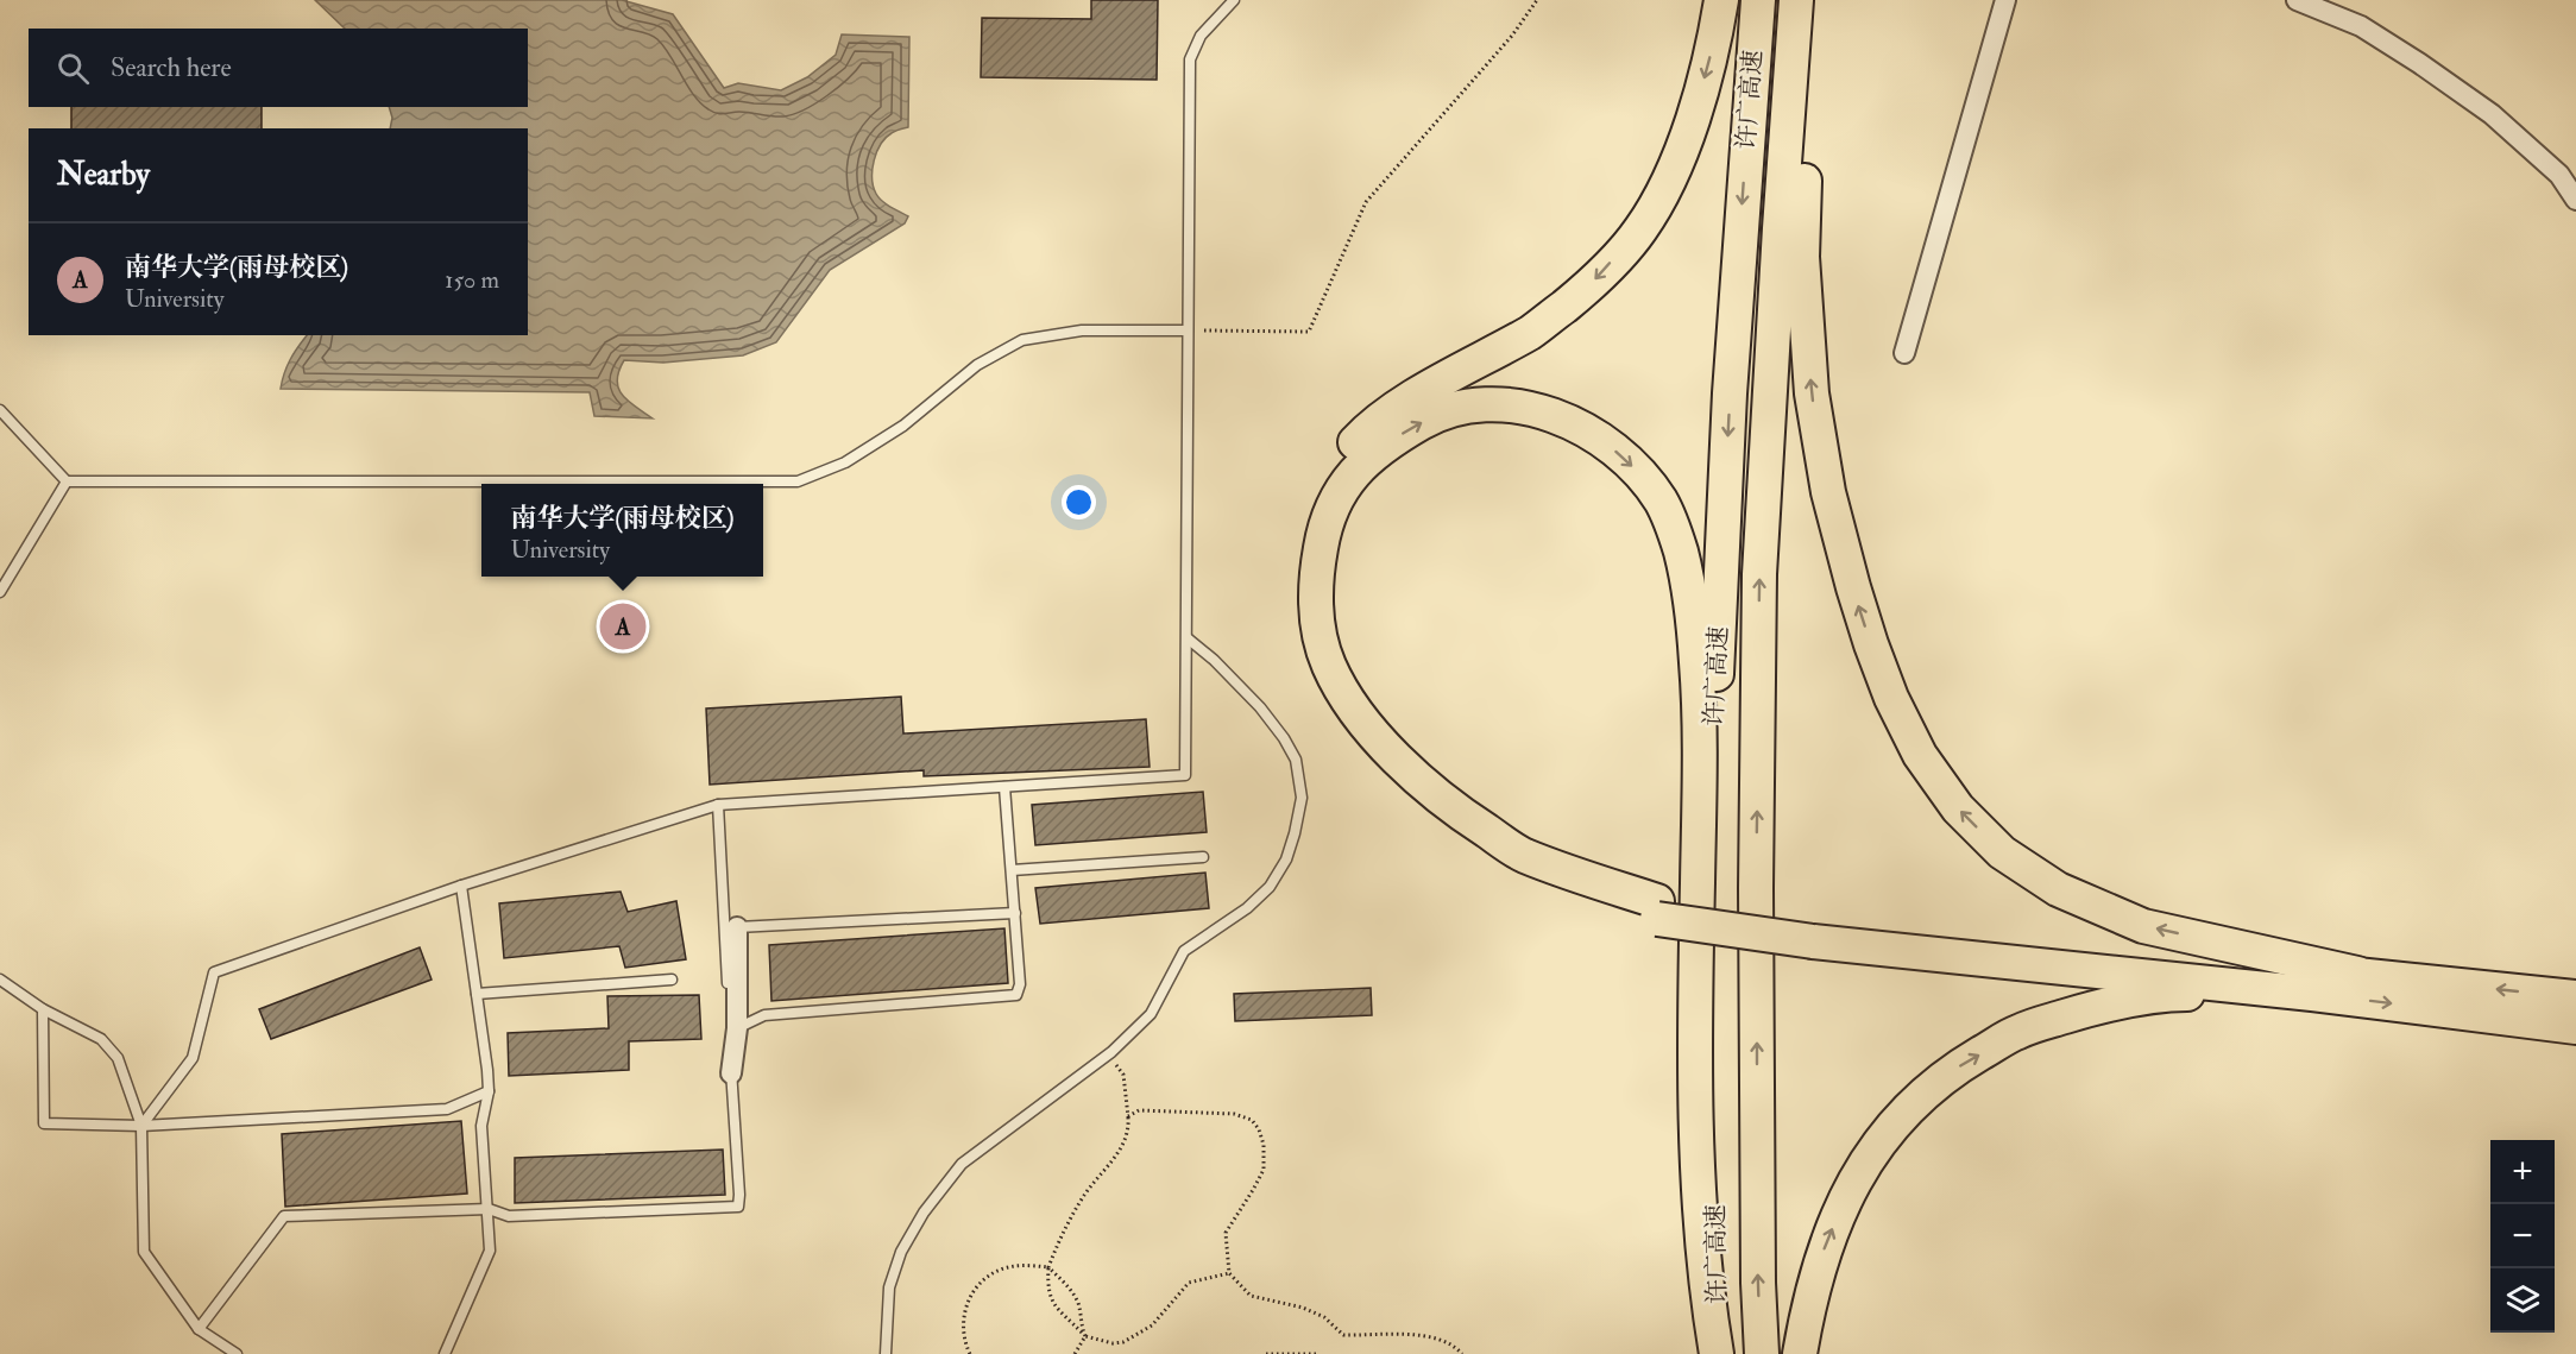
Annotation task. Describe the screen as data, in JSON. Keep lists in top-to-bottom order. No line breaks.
{"streets":{"highway":["许广高速"]},"page":{"search":"Search here","heading":"Nearby","list":[{"mark":"A","name":"南华大学(雨母校区)","note":"University","value":"150 m"}],"popup":["南华大学(雨母校区)","University"],"pins":"A","map_buttons":["+","−"]}}
